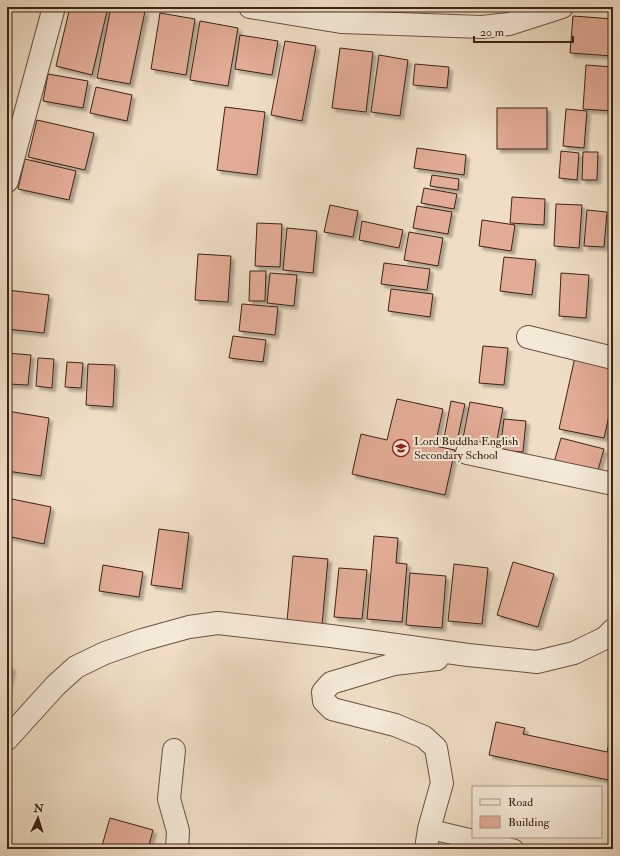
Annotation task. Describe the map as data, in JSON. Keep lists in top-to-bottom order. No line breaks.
{"places":{"school or university":["Lord Buddha English Secondary School"]},"legend":["Road","Building"],"scale_bar":"20 m","north":"top"}
